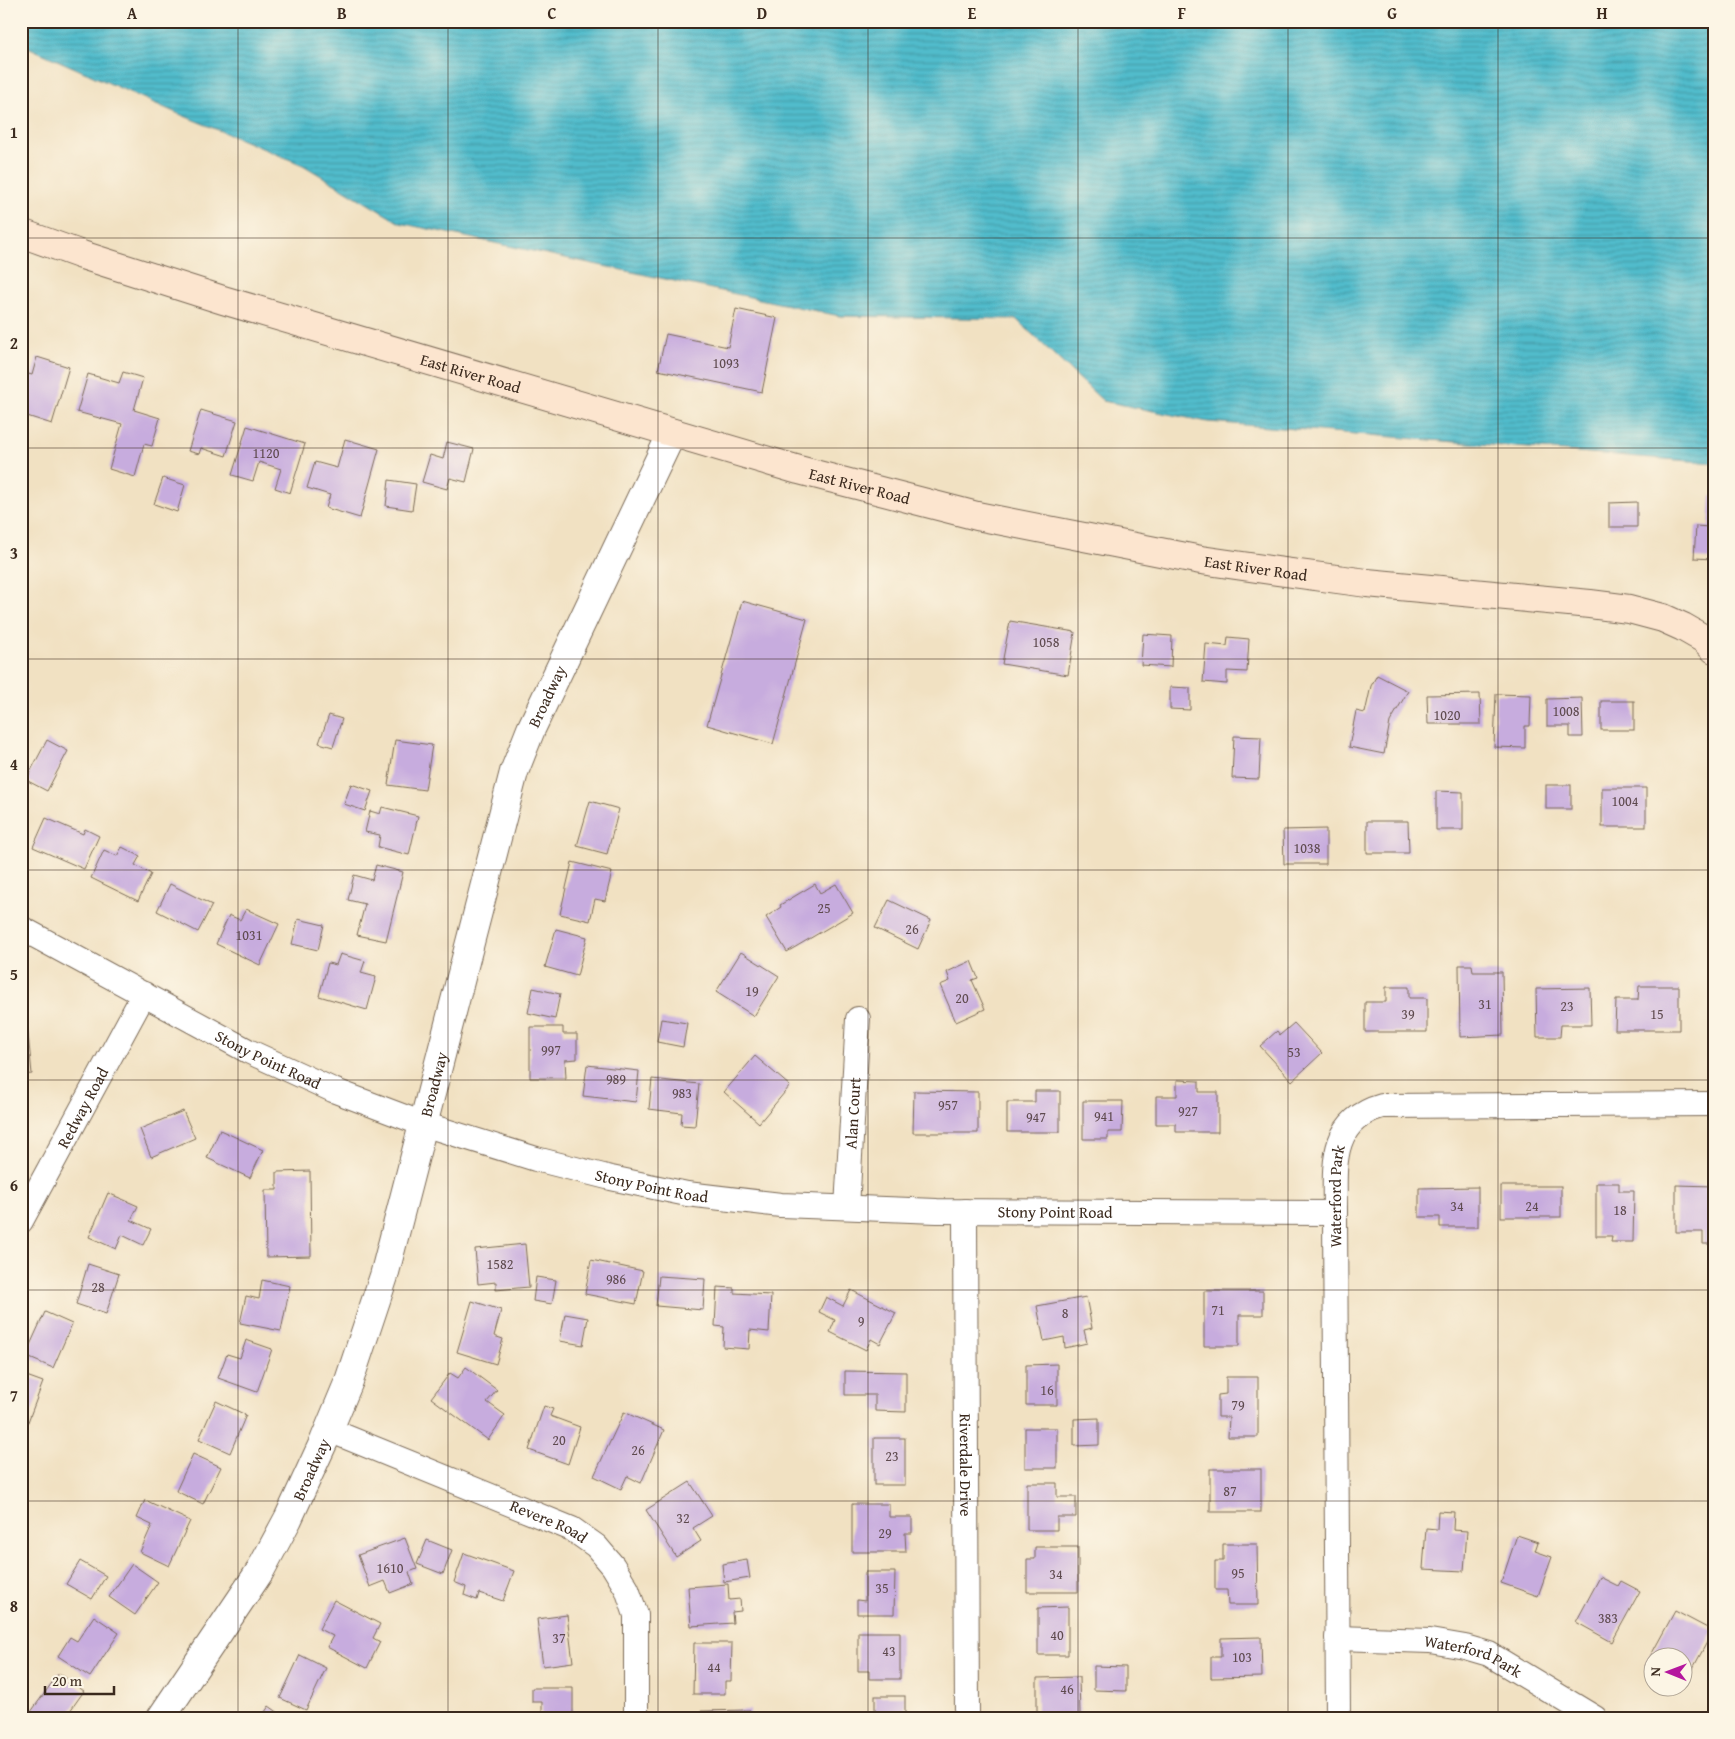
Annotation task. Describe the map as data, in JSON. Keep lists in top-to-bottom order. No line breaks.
{"streets":{"main road":["East River Road"],"street":["Broadway","Stony Point Road","Redway Road","Alan Court","Waterford Park","Riverdale Drive","Revere Road"]},"crossings":[["East River Road","Broadway"],["Broadway","Stony Point Road"],["Broadway","Revere Road"],["Stony Point Road","Redway Road"],["Stony Point Road","Alan Court"],["Stony Point Road","Waterford Park"],["Stony Point Road","Riverdale Drive"]],"house_numbers":["1093","1120","1058","1008","1020","1004","1038","25","26","1031","19","20","31","23","39","15","997","53","989","983","957","927","941","947","34","24","18","1582","986","28","71","8","9","16","79","20","26","23","87","32","29","1610","95","34","35","383","40","37","43","103","44","46"],"scale_bar":"20 m","north":"left","grid":{"columns":["A","B","C","D","E","F","G","H"],"rows":["1","2","3","4","5","6","7","8"]}}
